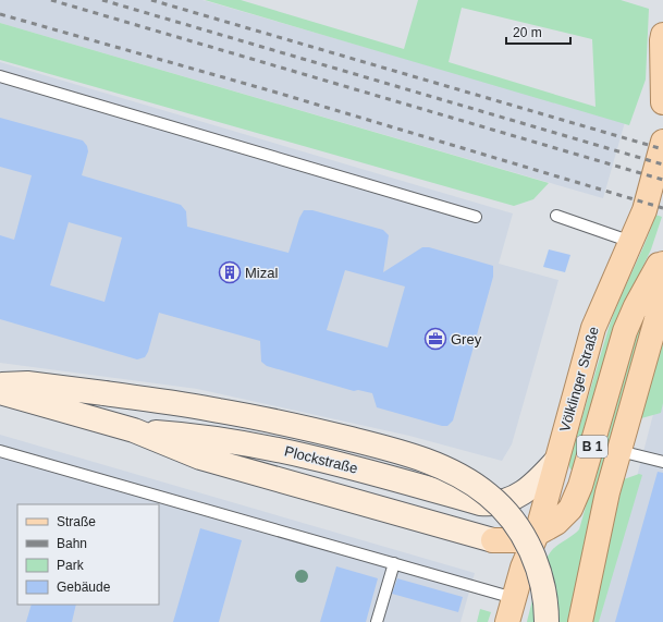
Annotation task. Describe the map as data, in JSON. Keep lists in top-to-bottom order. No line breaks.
{"streets":{"main road":["Völklinger Straße","B 1","Plockstraße"]},"crossings":[["Völklinger Straße","B 1"],["Völklinger Straße","Plockstraße"],["B 1","Plockstraße"]],"places":{"building":["Mizal"],"office":["Grey"]},"legend":["Straße","Bahn","Park","Gebäude"],"scale_bar":"20 m"}
